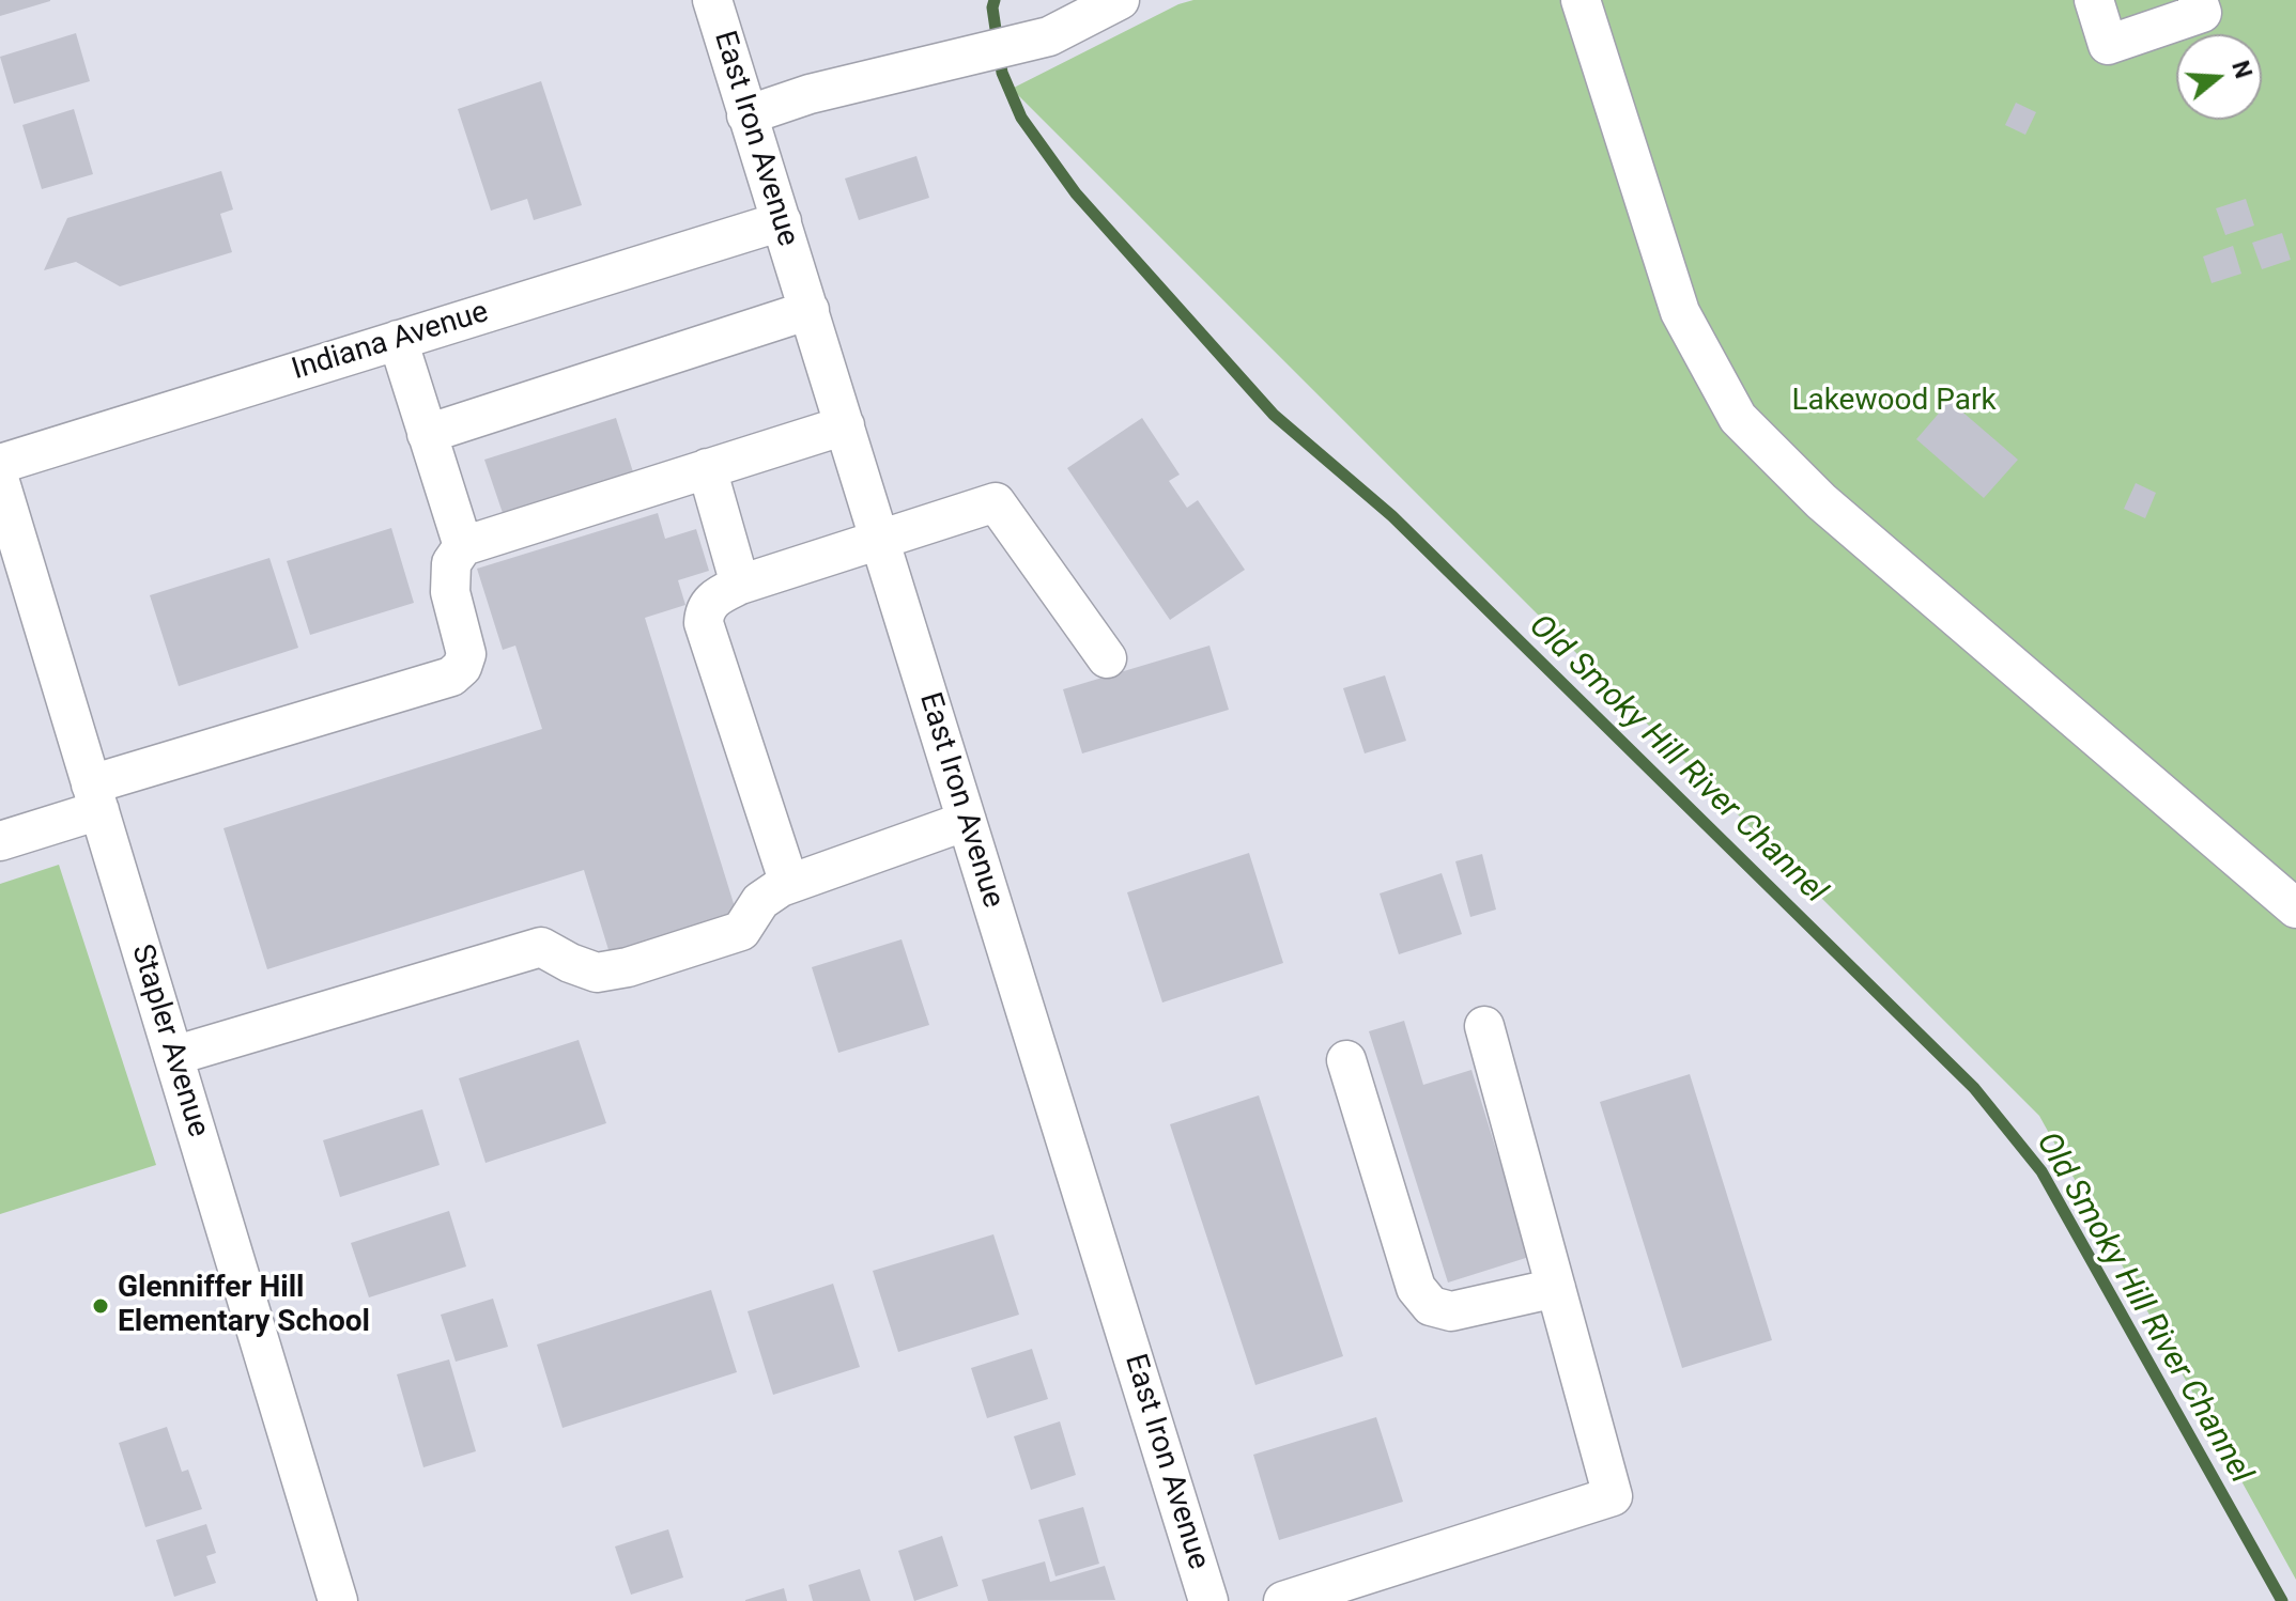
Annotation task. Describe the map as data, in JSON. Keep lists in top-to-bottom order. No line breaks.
{"streets":{"street":["East Iron Avenue","Indiana Avenue","Stapler Avenue"]},"crossings":[["East Iron Avenue","Indiana Avenue"]],"water":["Old Smoky Hill River Channel"],"parks":["Lakewood Park"],"places":["Glenniffer Hill Elementary School"],"north":"right"}
